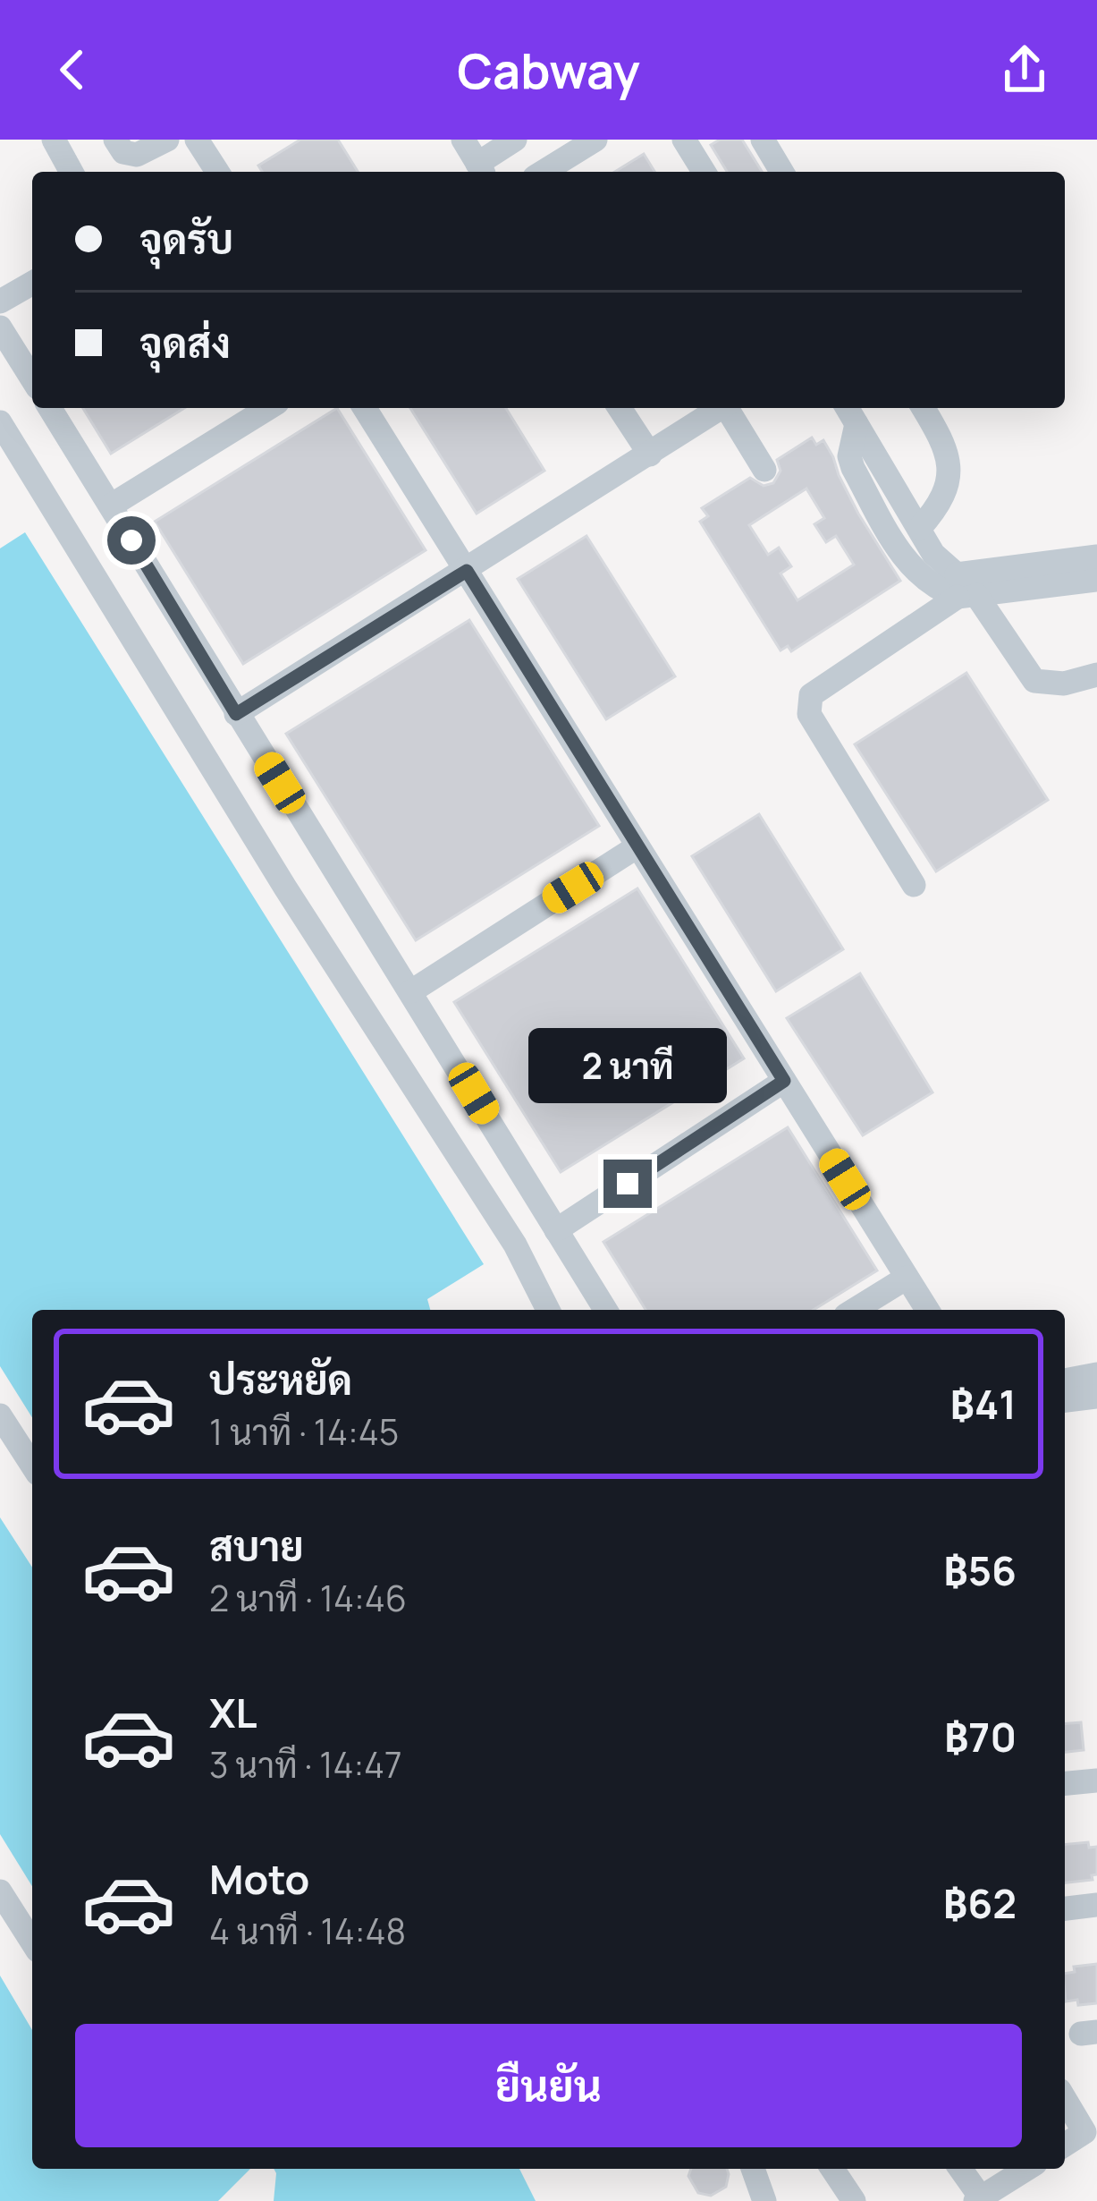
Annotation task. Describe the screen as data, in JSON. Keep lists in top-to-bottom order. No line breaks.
{"page":{"header":"Cabway","banner":["จุดรับ","จุดส่ง"],"bubble":"2 นาที","list":[{"name":"ประหยัด","note":"1 นาที · 14:45","value":"฿41"},{"name":"สบาย","note":"2 นาที · 14:46","value":"฿56"},{"name":"XL","note":"3 นาที · 14:47","value":"฿70"},{"name":"Moto","note":"4 นาที · 14:48","value":"฿62"}],"buttons":"ยืนยัน"}}
